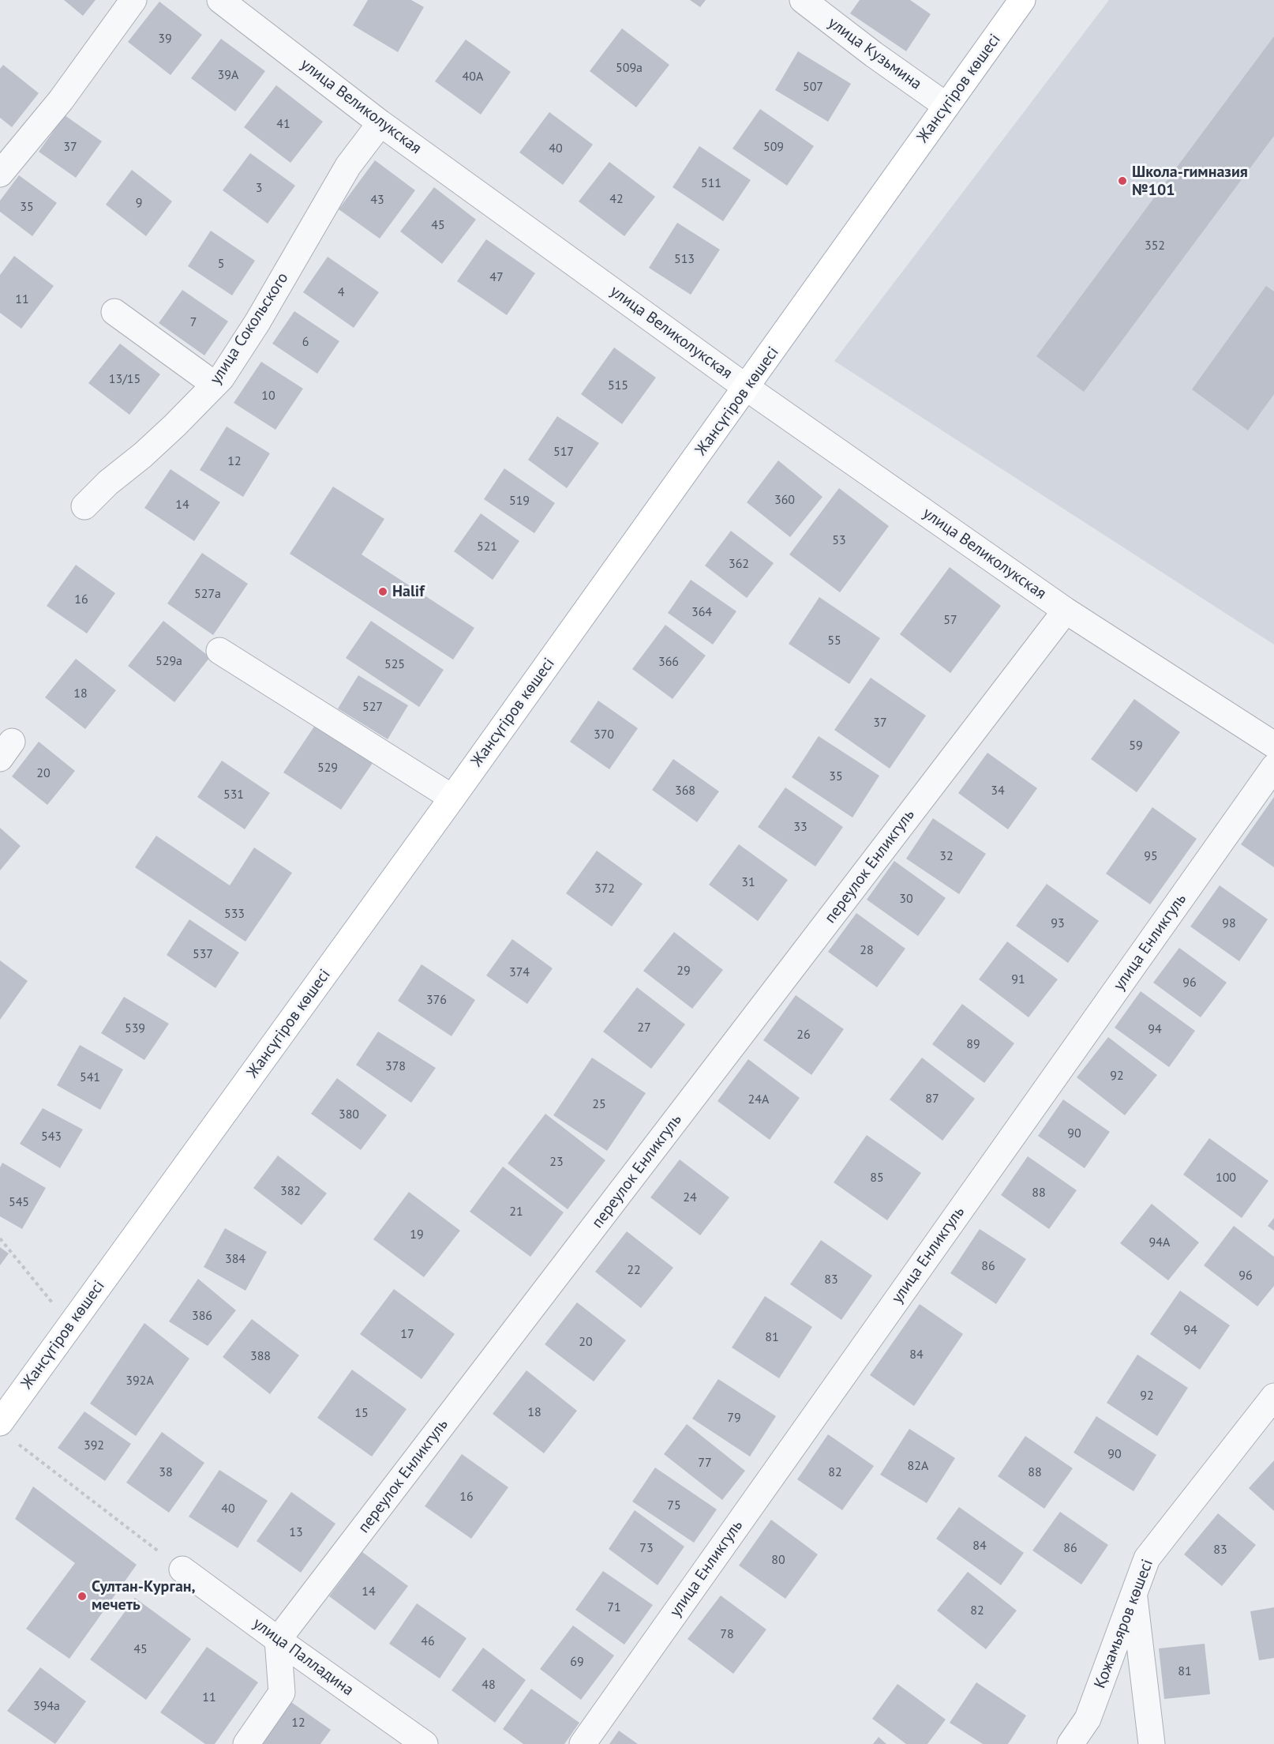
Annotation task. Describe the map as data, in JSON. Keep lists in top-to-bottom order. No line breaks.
{"streets":{"main road":["Жансүгіров көшесі"],"street":["улица Кузьмина","улица Великолукская","улица Сокольского","переулок Енликгуль","улица Енликгуль","Қожамьяров көшесі","улица Палладина"]},"crossings":[["улица Кузьмина","Жансүгіров көшесі"],["Жансүгіров көшесі","улица Великолукская"],["улица Великолукская","улица Сокольского"],["улица Великолукская","переулок Енликгуль"],["переулок Енликгуль","улица Палладина"]],"places":["Школа-гимназия №101","Halif","Султан-Курган, мечеть"],"house_numbers":["39","509а","39А","40А","507","41","37","509","40","511","3","42","43","9","35","45","352","513","5","47","4","11","7","6","13/15","515","10","517","12","360","519","14","53","521","362","527а","16","364","57","55","529а","366","525","18","527","37","370","59","529","20","35","368","34","531","33","32","95","31","372","30","533","93","98","28","537","29","374","91","96","376","27","539","94","26","89","378","92","541","87","24А","25","380","90","543","23","85","100","382","88","24","545","21","19","94А","384","86","22","96","83","386","94","17","81","20","84","388","392А","92","18","15","79","392","90","77","82А","38","82","88","16","75","40","13","84","73","86","83","80","14","71","82","78","46","45","69","81","48","11","394а","12"]}
